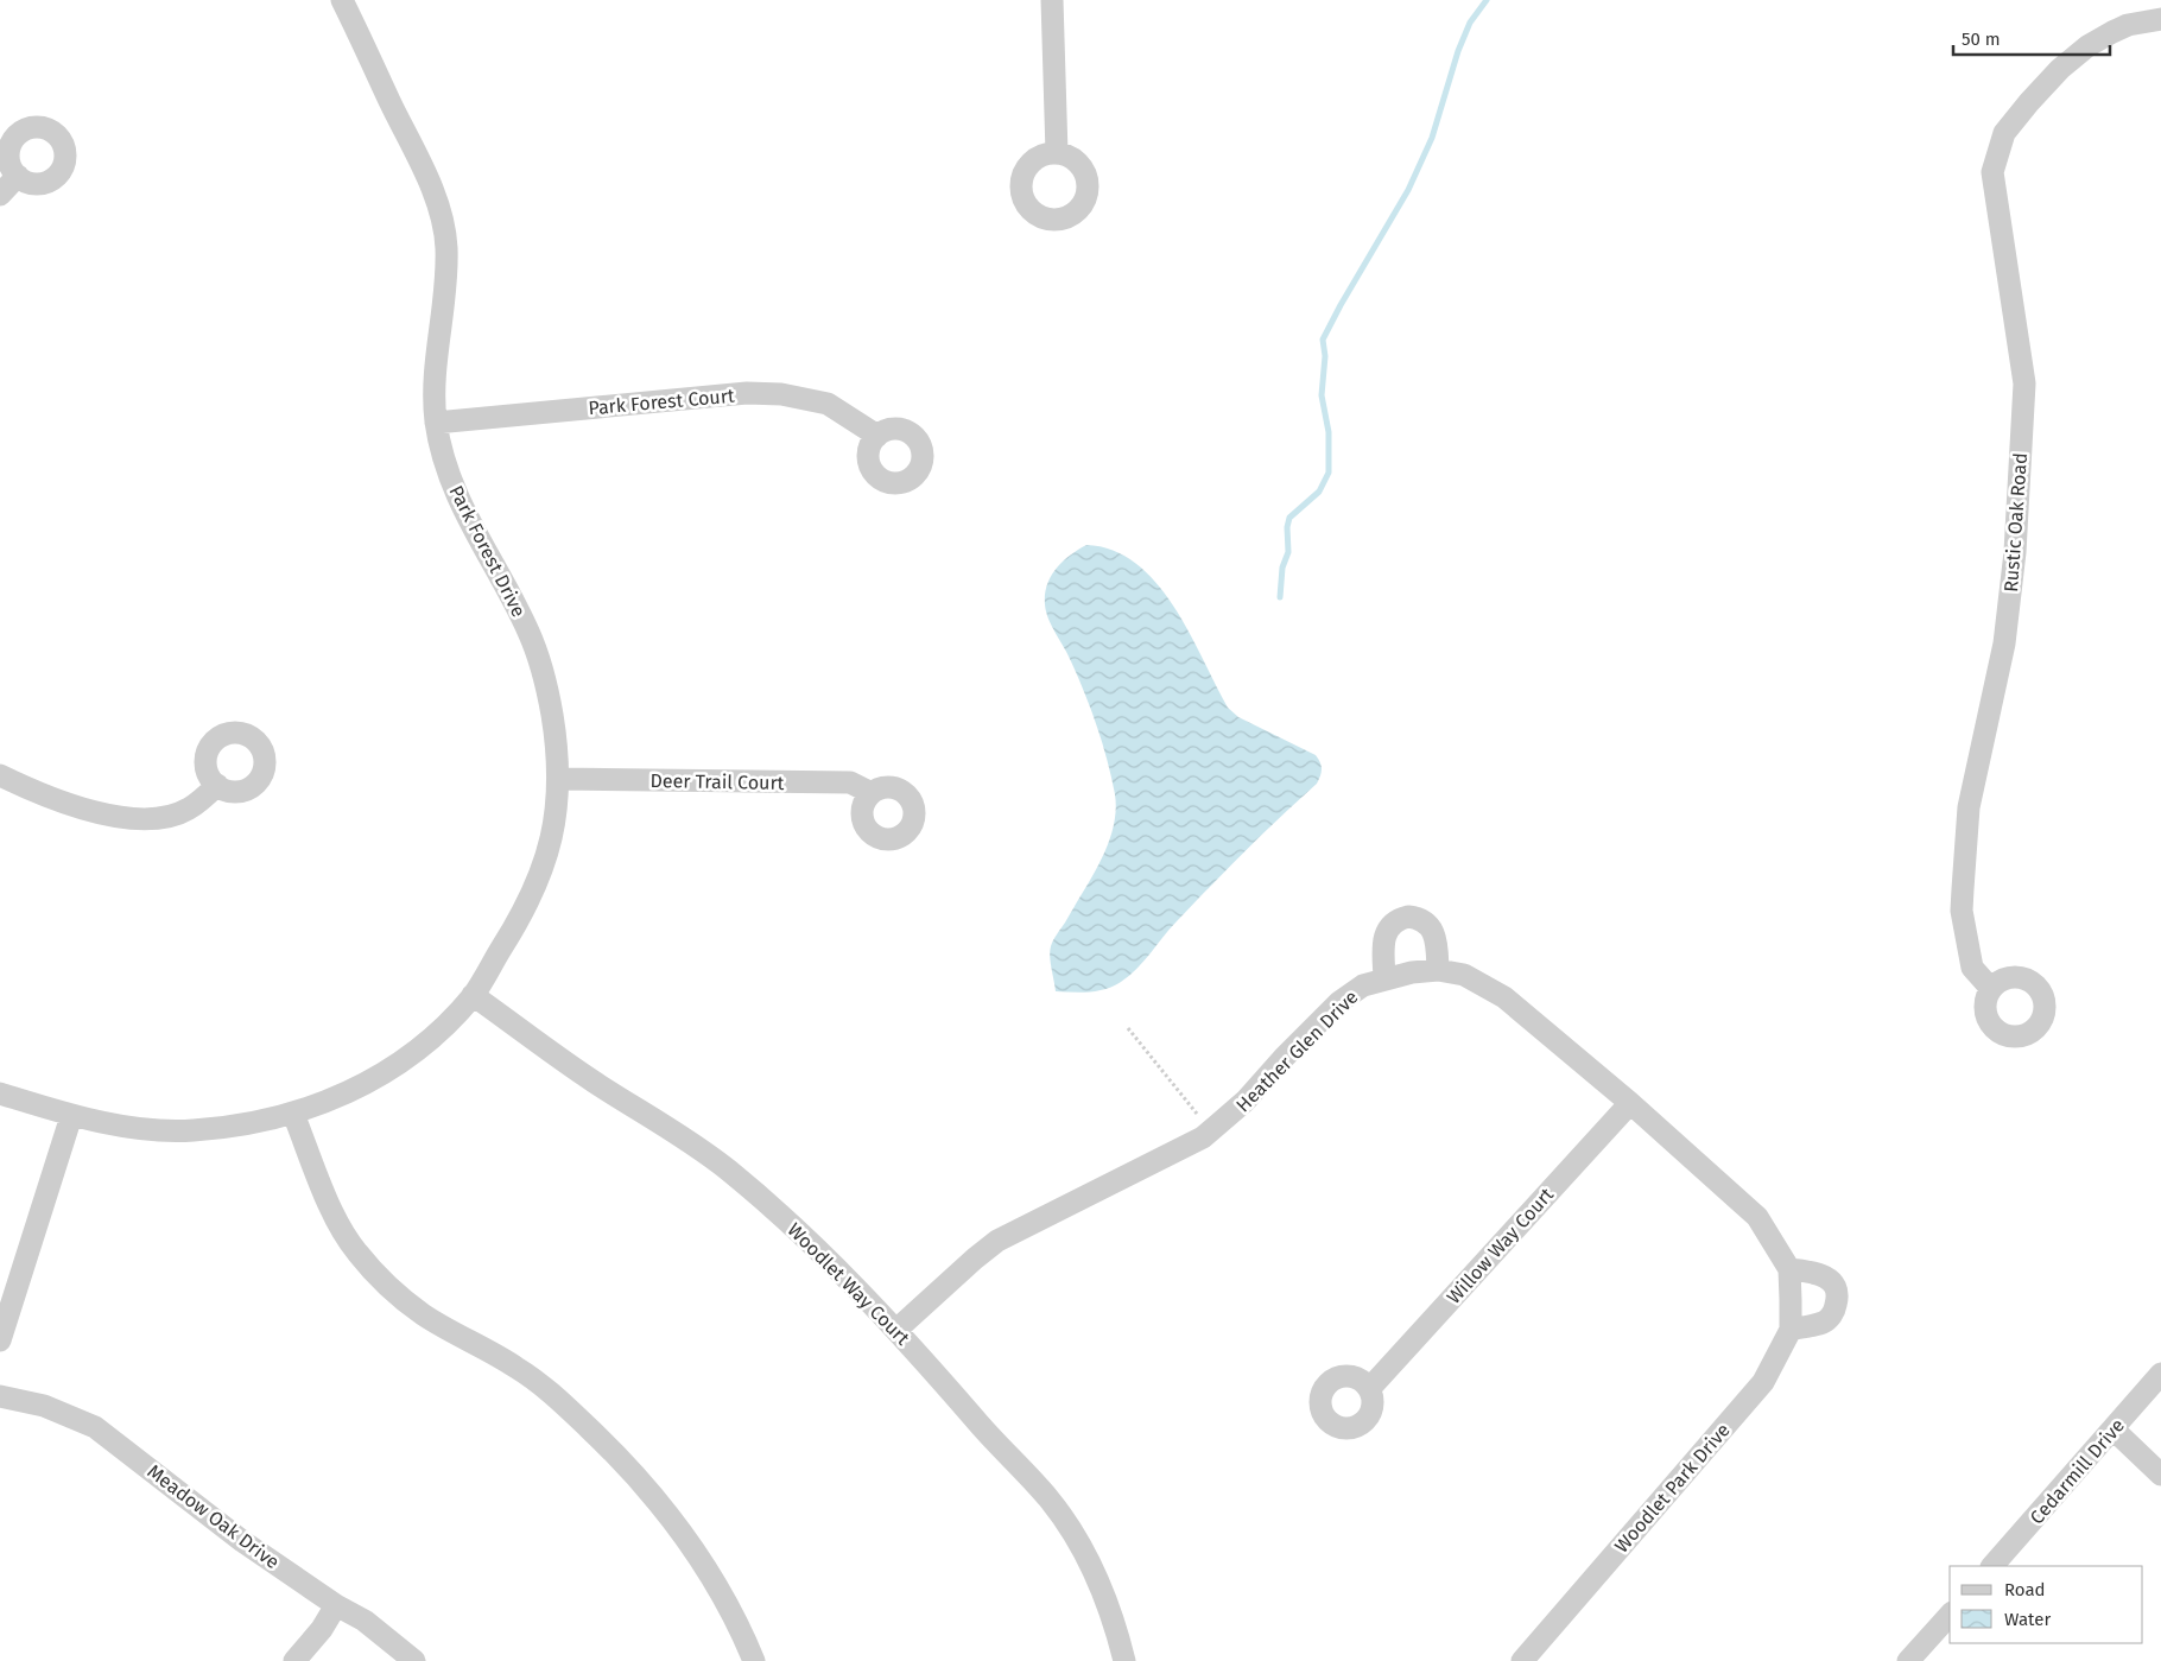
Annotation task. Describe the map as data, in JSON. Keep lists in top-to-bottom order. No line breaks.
{"streets":{"street":["Park Forest Court","Rustic Oak Road","Park Forest Drive","Deer Trail Court","Heather Glen Drive","Willow Way Court","Woodlet Way Court","Cedarmill Drive","Woodlet Park Drive","Meadow Oak Drive"]},"crossings":[["Park Forest Court","Park Forest Drive"],["Park Forest Drive","Deer Trail Court"],["Park Forest Drive","Woodlet Way Court"],["Heather Glen Drive","Willow Way Court"],["Heather Glen Drive","Woodlet Way Court"],["Heather Glen Drive","Woodlet Park Drive"]],"legend":["Road","Water"],"scale_bar":"50 m"}
